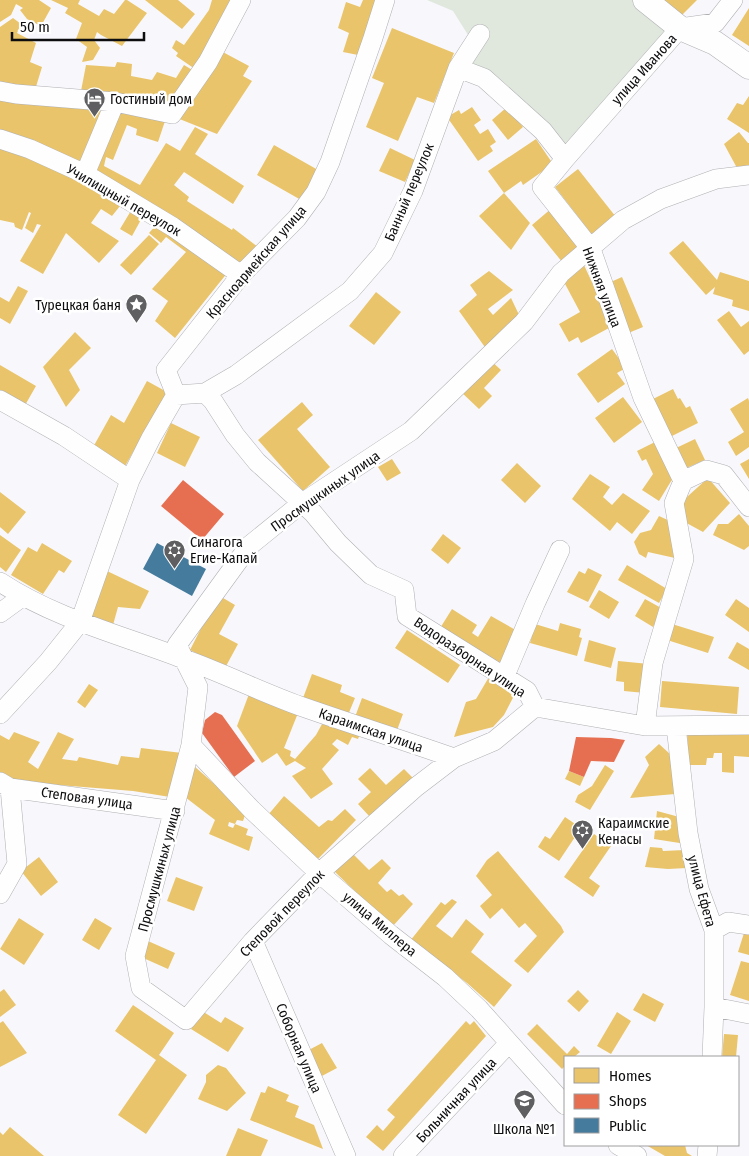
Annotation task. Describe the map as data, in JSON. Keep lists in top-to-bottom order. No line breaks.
{"streets":{"street":["улица Иванова","Банный переулок","Училищный переулок","Красноармейская улица","Нижняя улица","Просмушкиных улица","Водоразборная улица","Караимская улица","Степовая улица","улица Ефета","Степовой переулок","улица Миллера","Соборная улица","Больничная улица"]},"crossings":[["улица Иванова","Нижняя улица"],["Банный переулок","Водоразборная улица"],["Училищный переулок","Красноармейская улица"],["Нижняя улица","Просмушкиных улица"],["Просмушкиных улица","Водоразборная улица"],["Просмушкиных улица","Караимская улица"],["Просмушкиных улица","Степовая улица"],["Просмушкиных улица","Степовой переулок"],["Просмушкиных улица","улица Миллера"],["Караимская улица","Степовой переулок"],["Степовой переулок","улица Миллера"],["Степовой переулок","Соборная улица"],["улица Миллера","Больничная улица"]],"places":{"hotel":["Гостиный дом"],"place":["Турецкая баня"],"synagogue":["Синагога Егие-Капай","Караимские Кенасы"],"school or university":["Школа №1"]},"legend":["Homes","Shops","Public"],"scale_bar":"50 m"}
